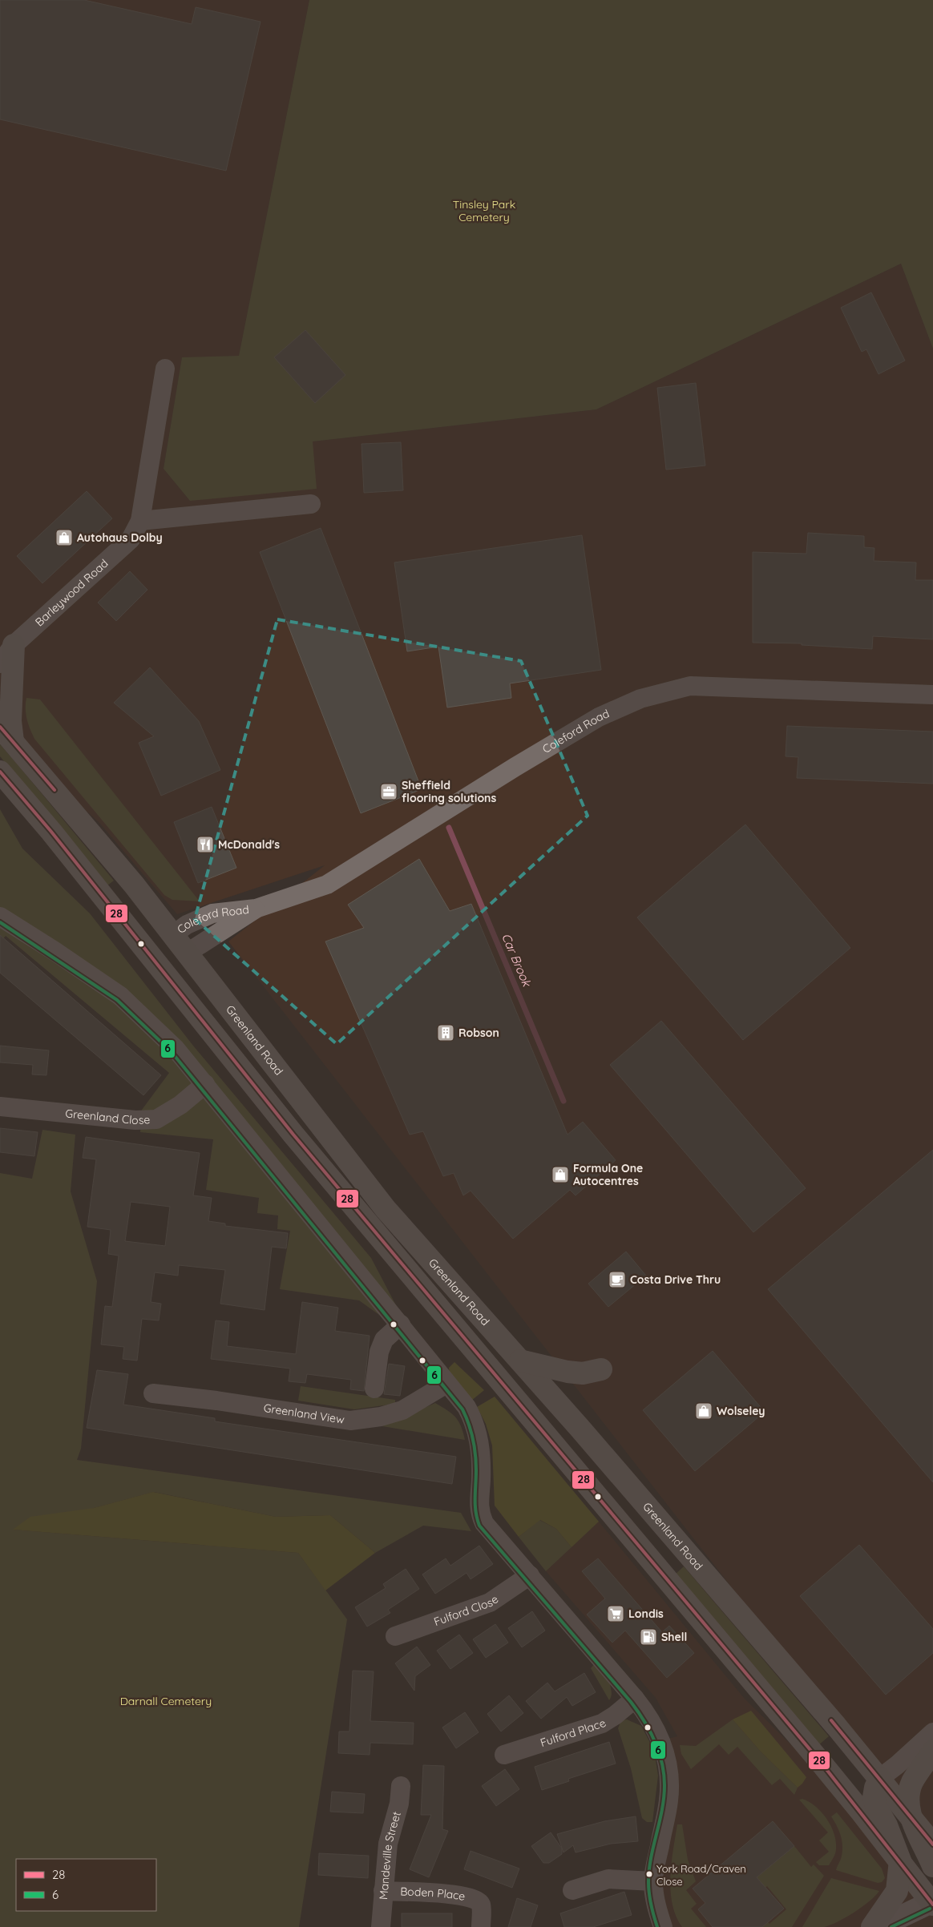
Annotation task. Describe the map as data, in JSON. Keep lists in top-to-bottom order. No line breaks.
{"streets":{"highway":["Greenland Road"],"street":["Barleywood Road","Coleford Road","Greenland Close","Greenland View","Fulford Close","Fulford Place","Mandeville Street","Boden Place"]},"crossings":[["Coleford Road","Greenland Road"],["Mandeville Street","Boden Place"]],"water":["Car Brook"],"parks":["Tinsley Park Cemetery","Darnall Cemetery"],"places":{"shop":["Autohaus Dolby","Formula One Autocentres","Wolseley"],"office":["Sheffield flooring solutions"],"restaurant":["McDonald's"],"building":["Robson"],"cafe":["Costa Drive Thru"],"supermarket":["Londis"],"fuel station":["Shell"],"other":["York Road/Craven Close"]},"lines":["transit line 28","transit line 6"],"legend":["28","6"]}
